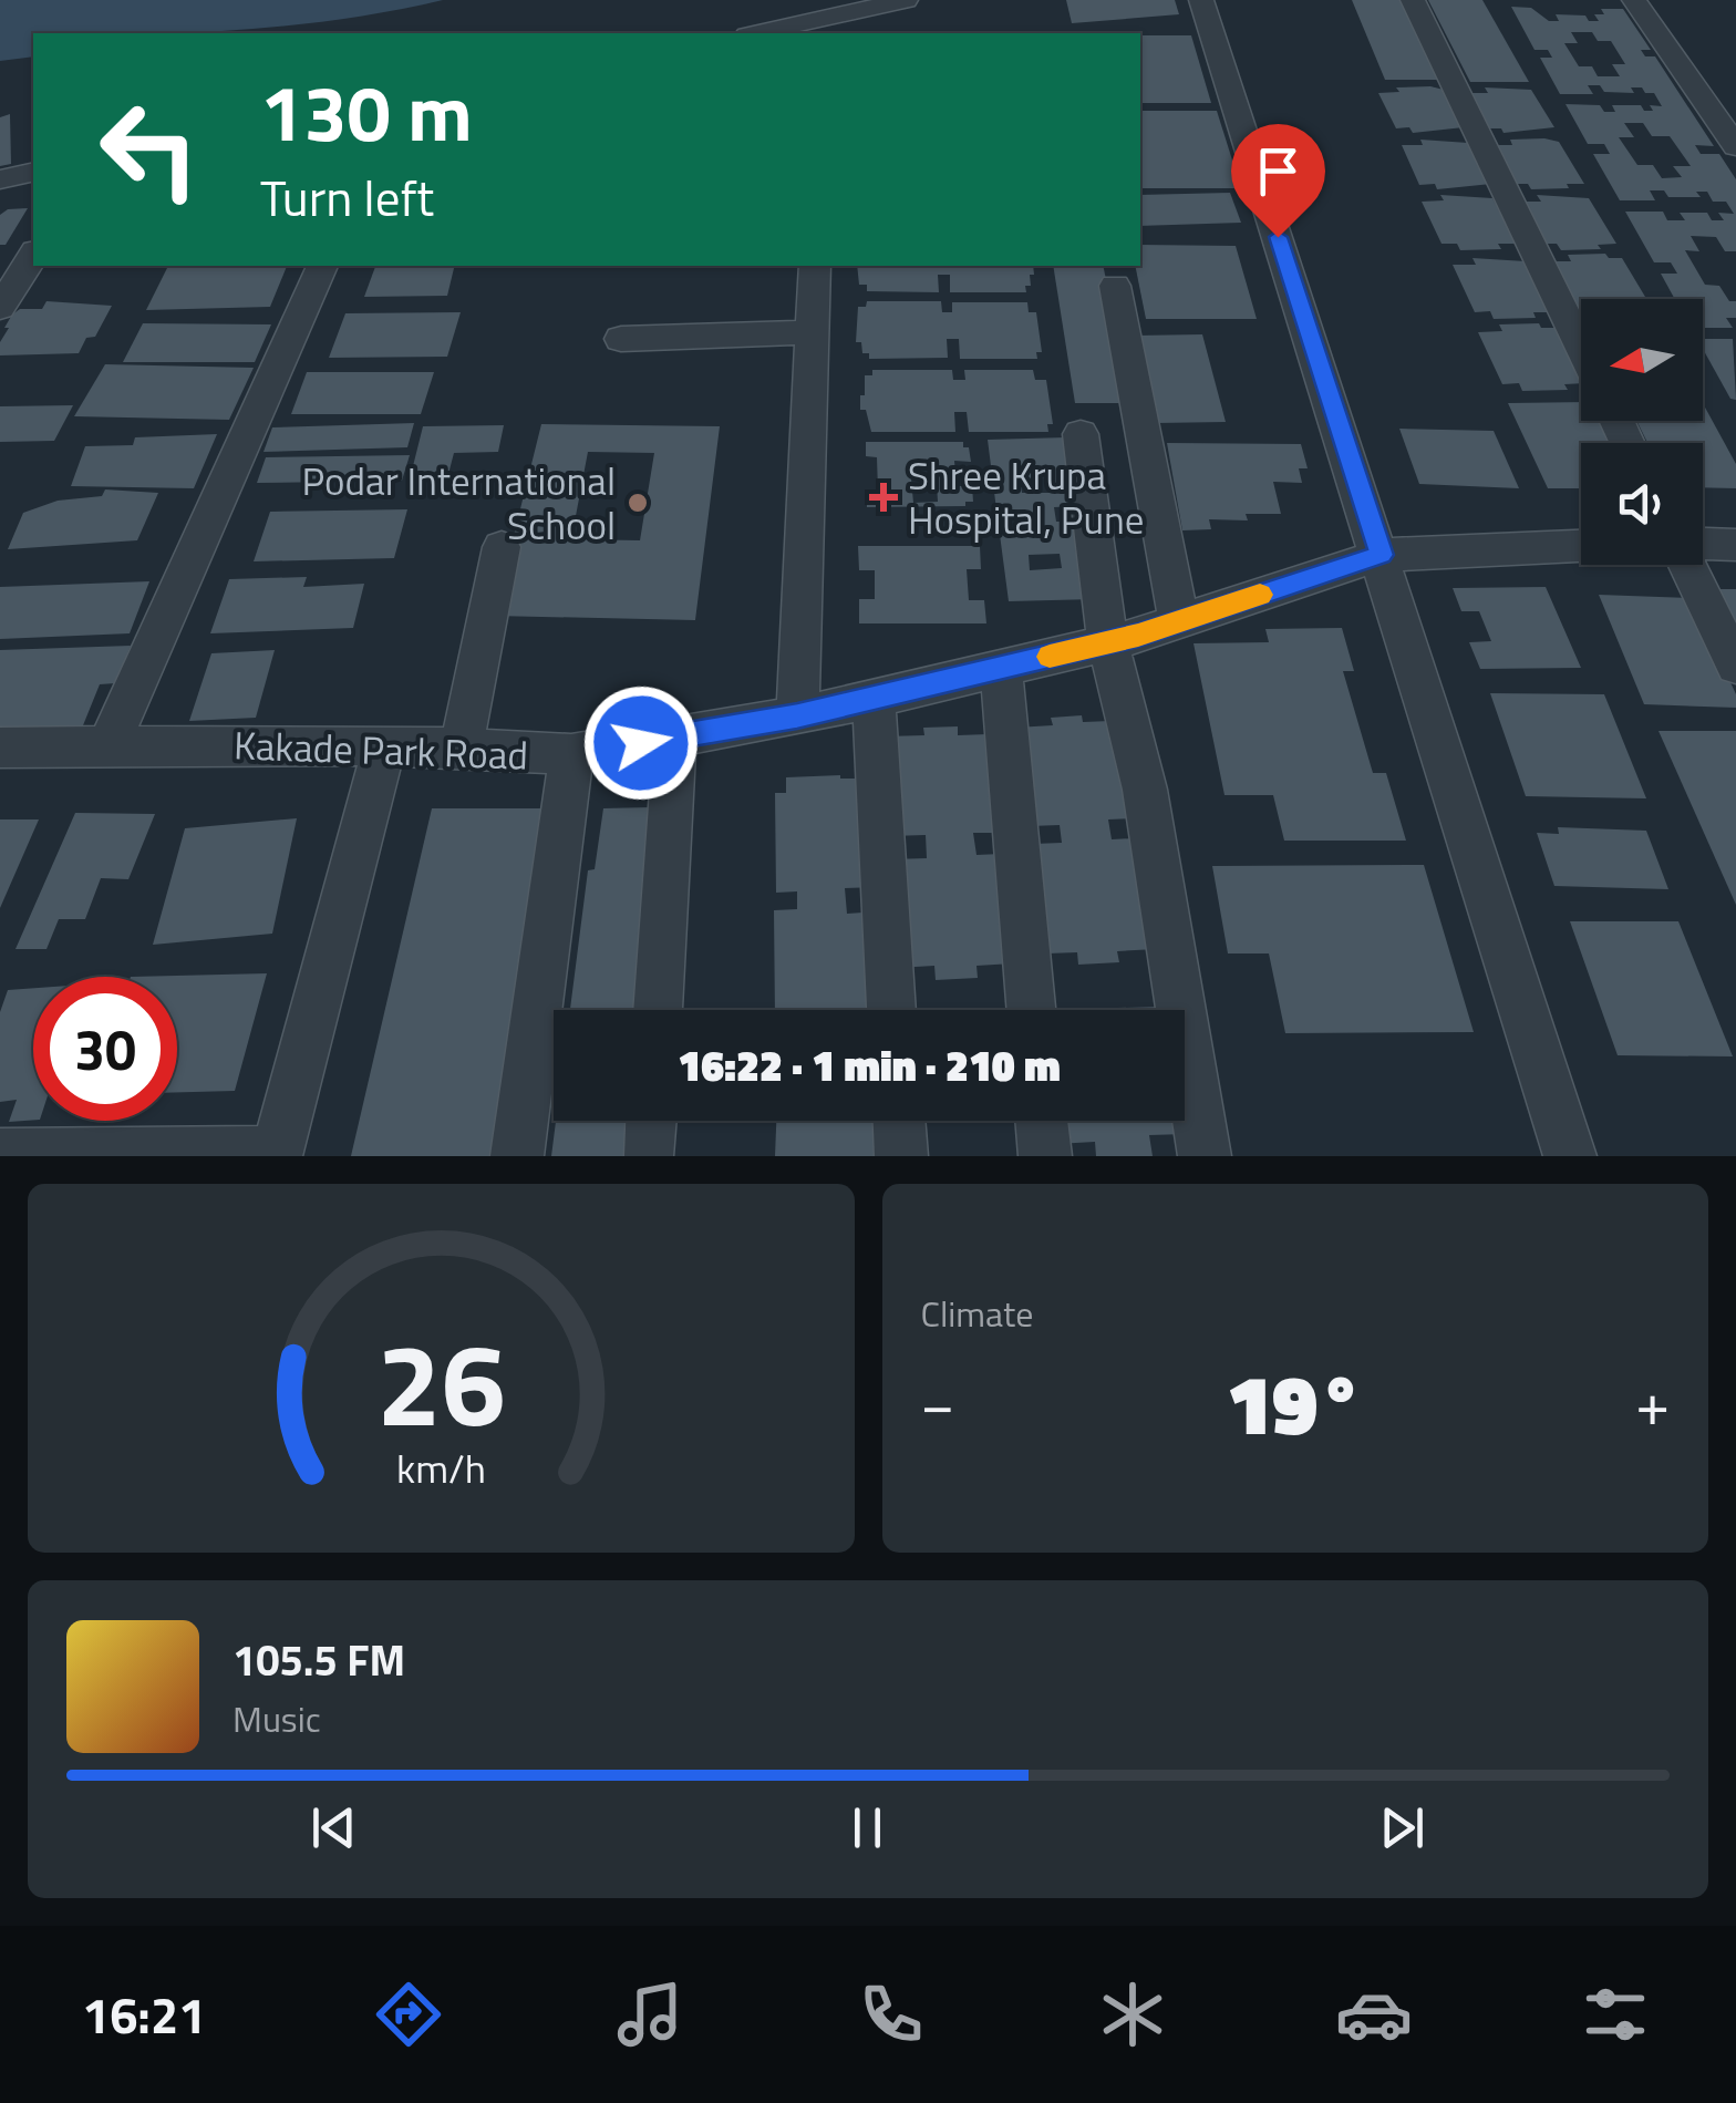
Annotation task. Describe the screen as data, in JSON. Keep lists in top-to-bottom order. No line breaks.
{"streets":{"street":["Kakade Park Road"]},"places":{"health":["Shree Krupa Hospital, Pune"],"other":["Podar International School"]},"north":"left","page":{"turn":["130 m","Turn left"],"limit":"30","trip":"16:22 · 1 min · 210 m","tile":"Climate","heat":["−","19°","+"],"song":["105.5 FM","Music"],"tabs":"16:21","gauge":["26","km/h"]}}
